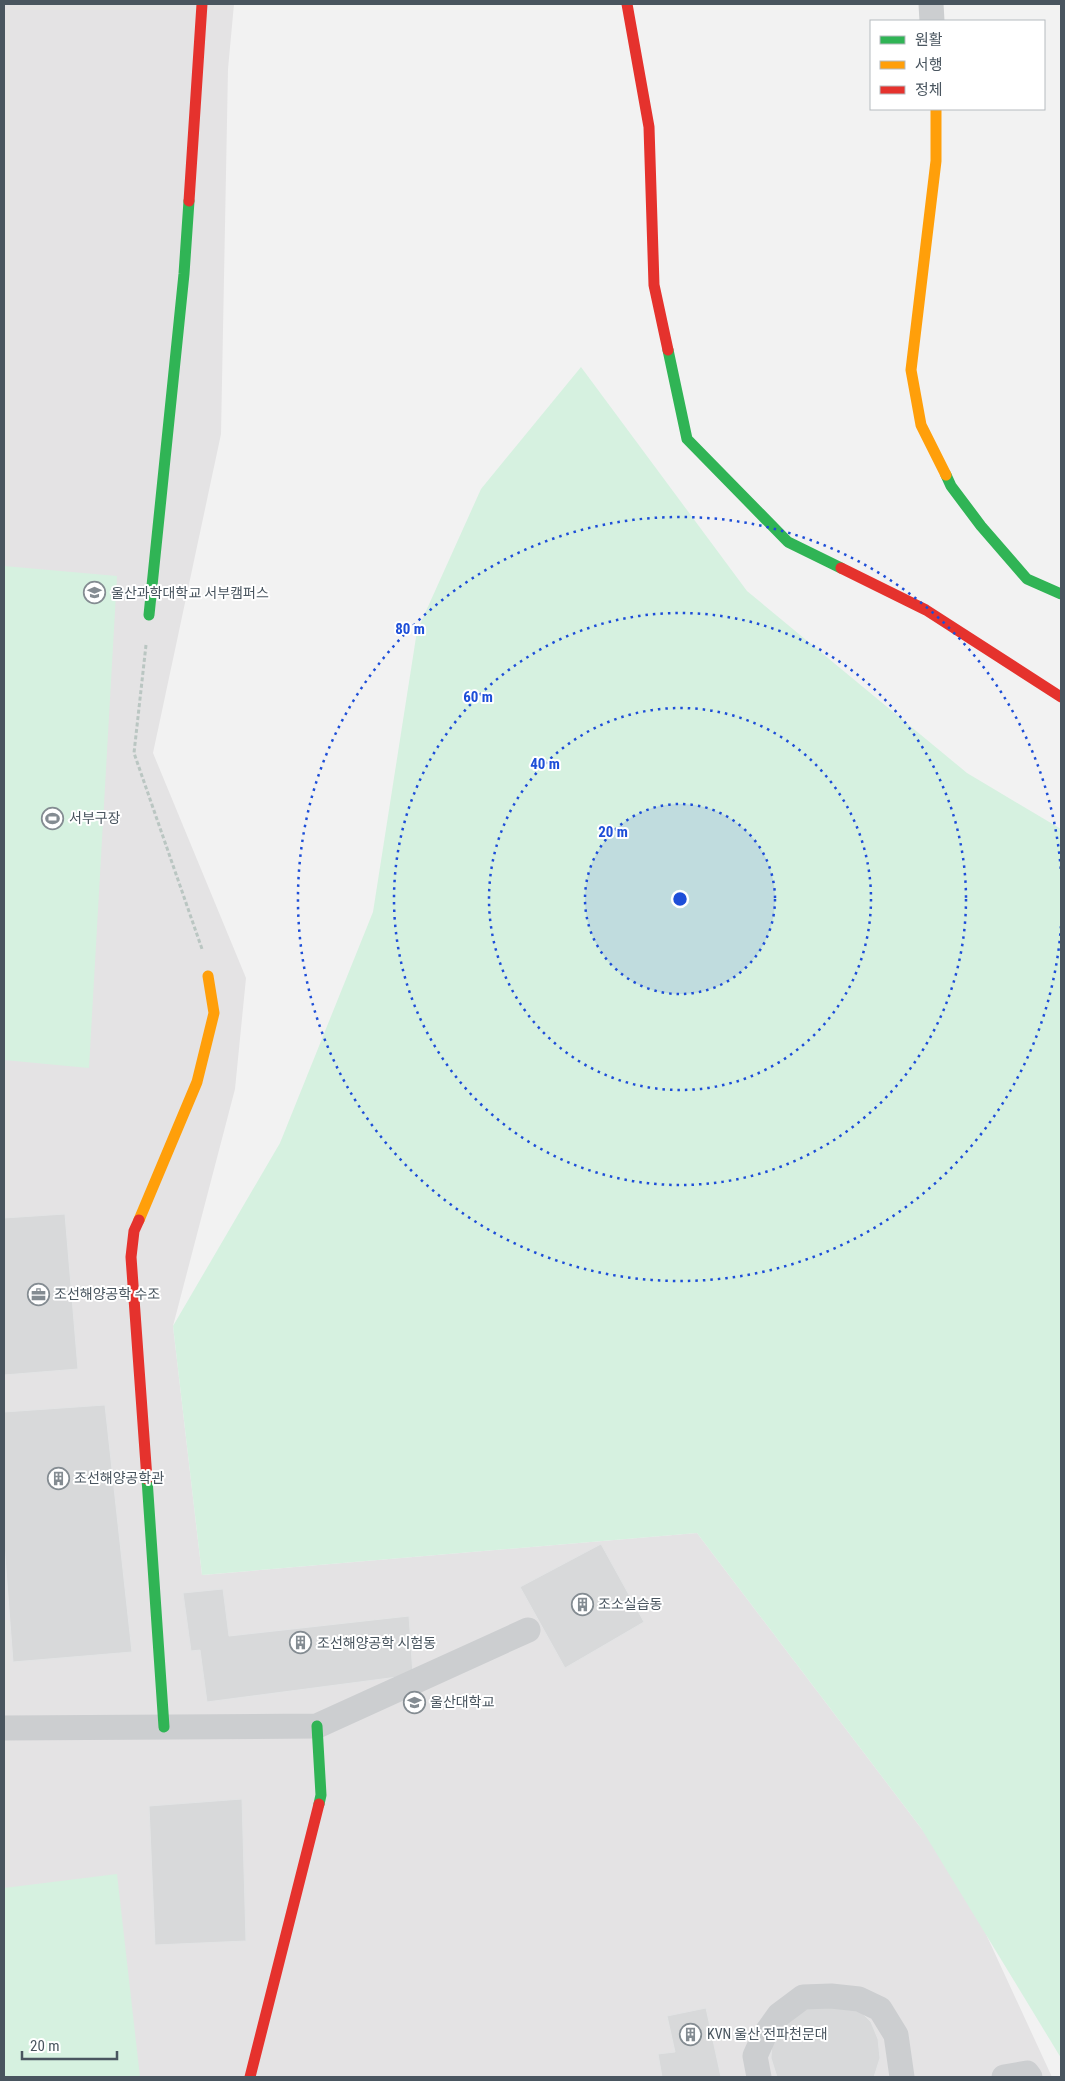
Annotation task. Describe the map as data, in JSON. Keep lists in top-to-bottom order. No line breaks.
{"places":{"school or university":["울산과학대학교 서부캠퍼스","울산대학교"],"sports":["서부구장"],"office":["조선해양공학 수조"],"building":["조선해양공학관","조소실습동","조선해양공학 시험동","KVN 울산 전파천문대"]},"legend":["원활","서행","정체"],"scale_bar":"20 m","rings":["80 m","60 m","40 m","20 m"]}
